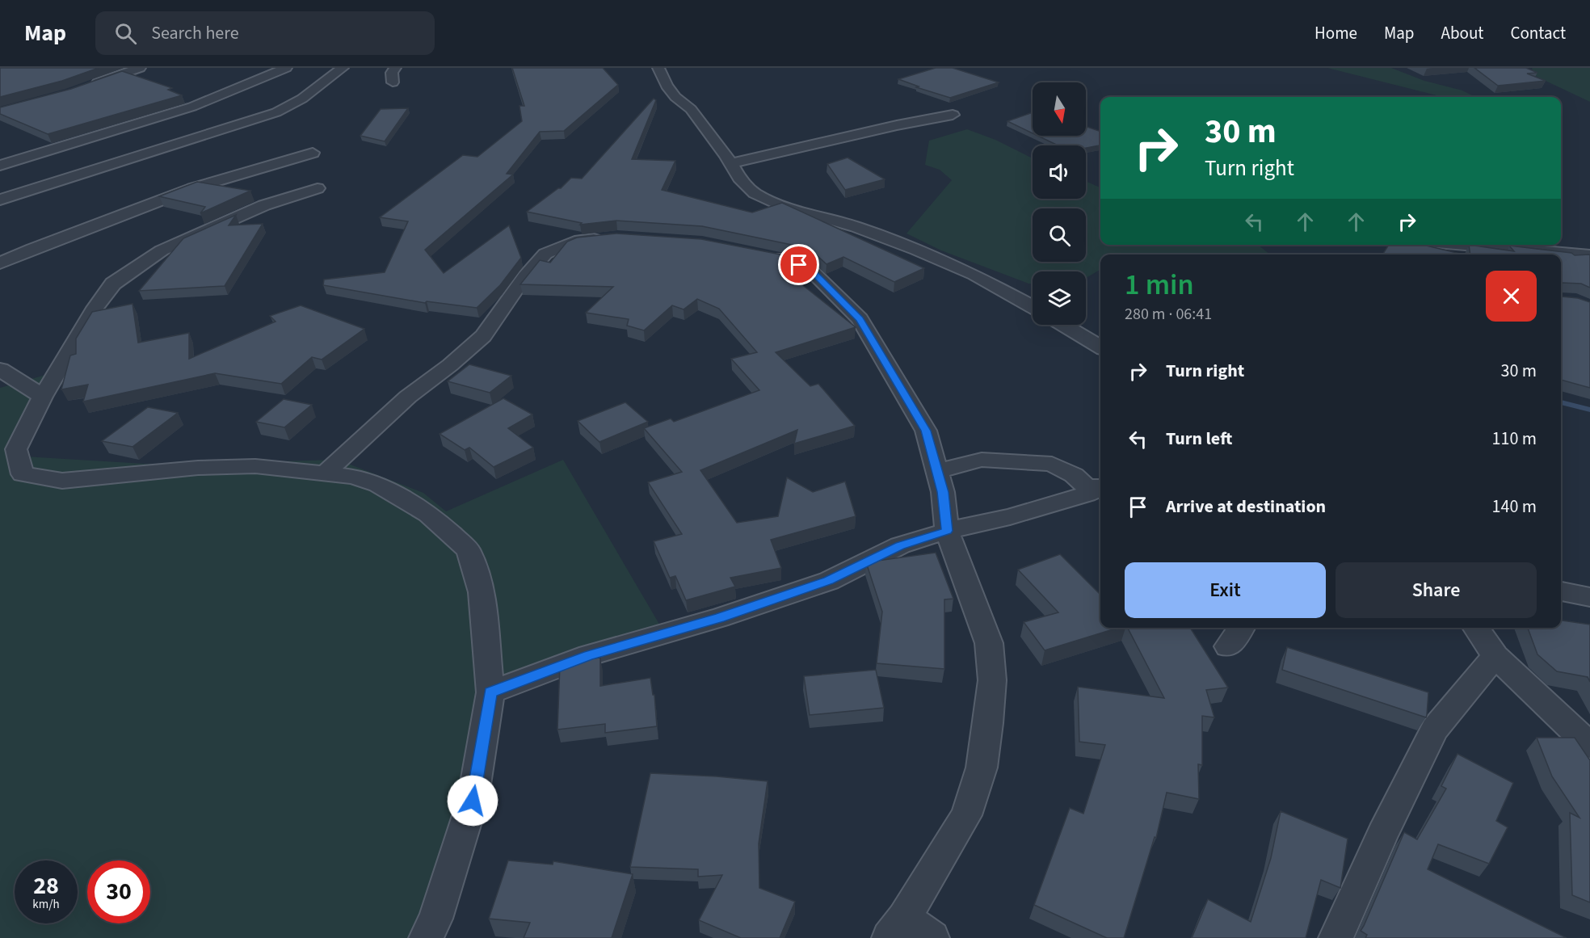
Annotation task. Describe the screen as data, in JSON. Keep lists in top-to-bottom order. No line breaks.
{"north":"bottom","page":{"header":"Map","search":"Search here","nav":["Home","Map","About","Contact"],"turn":["30 m","Turn right"],"heading":["1 min","280 m · 06:41"],"list":[{"name":"Turn right","value":"30 m"},{"name":"Turn left","value":"110 m"},{"name":"Arrive at destination","value":"140 m"}],"buttons":["Exit","Share"],"speed":"28 km/h","limit":"30"}}
